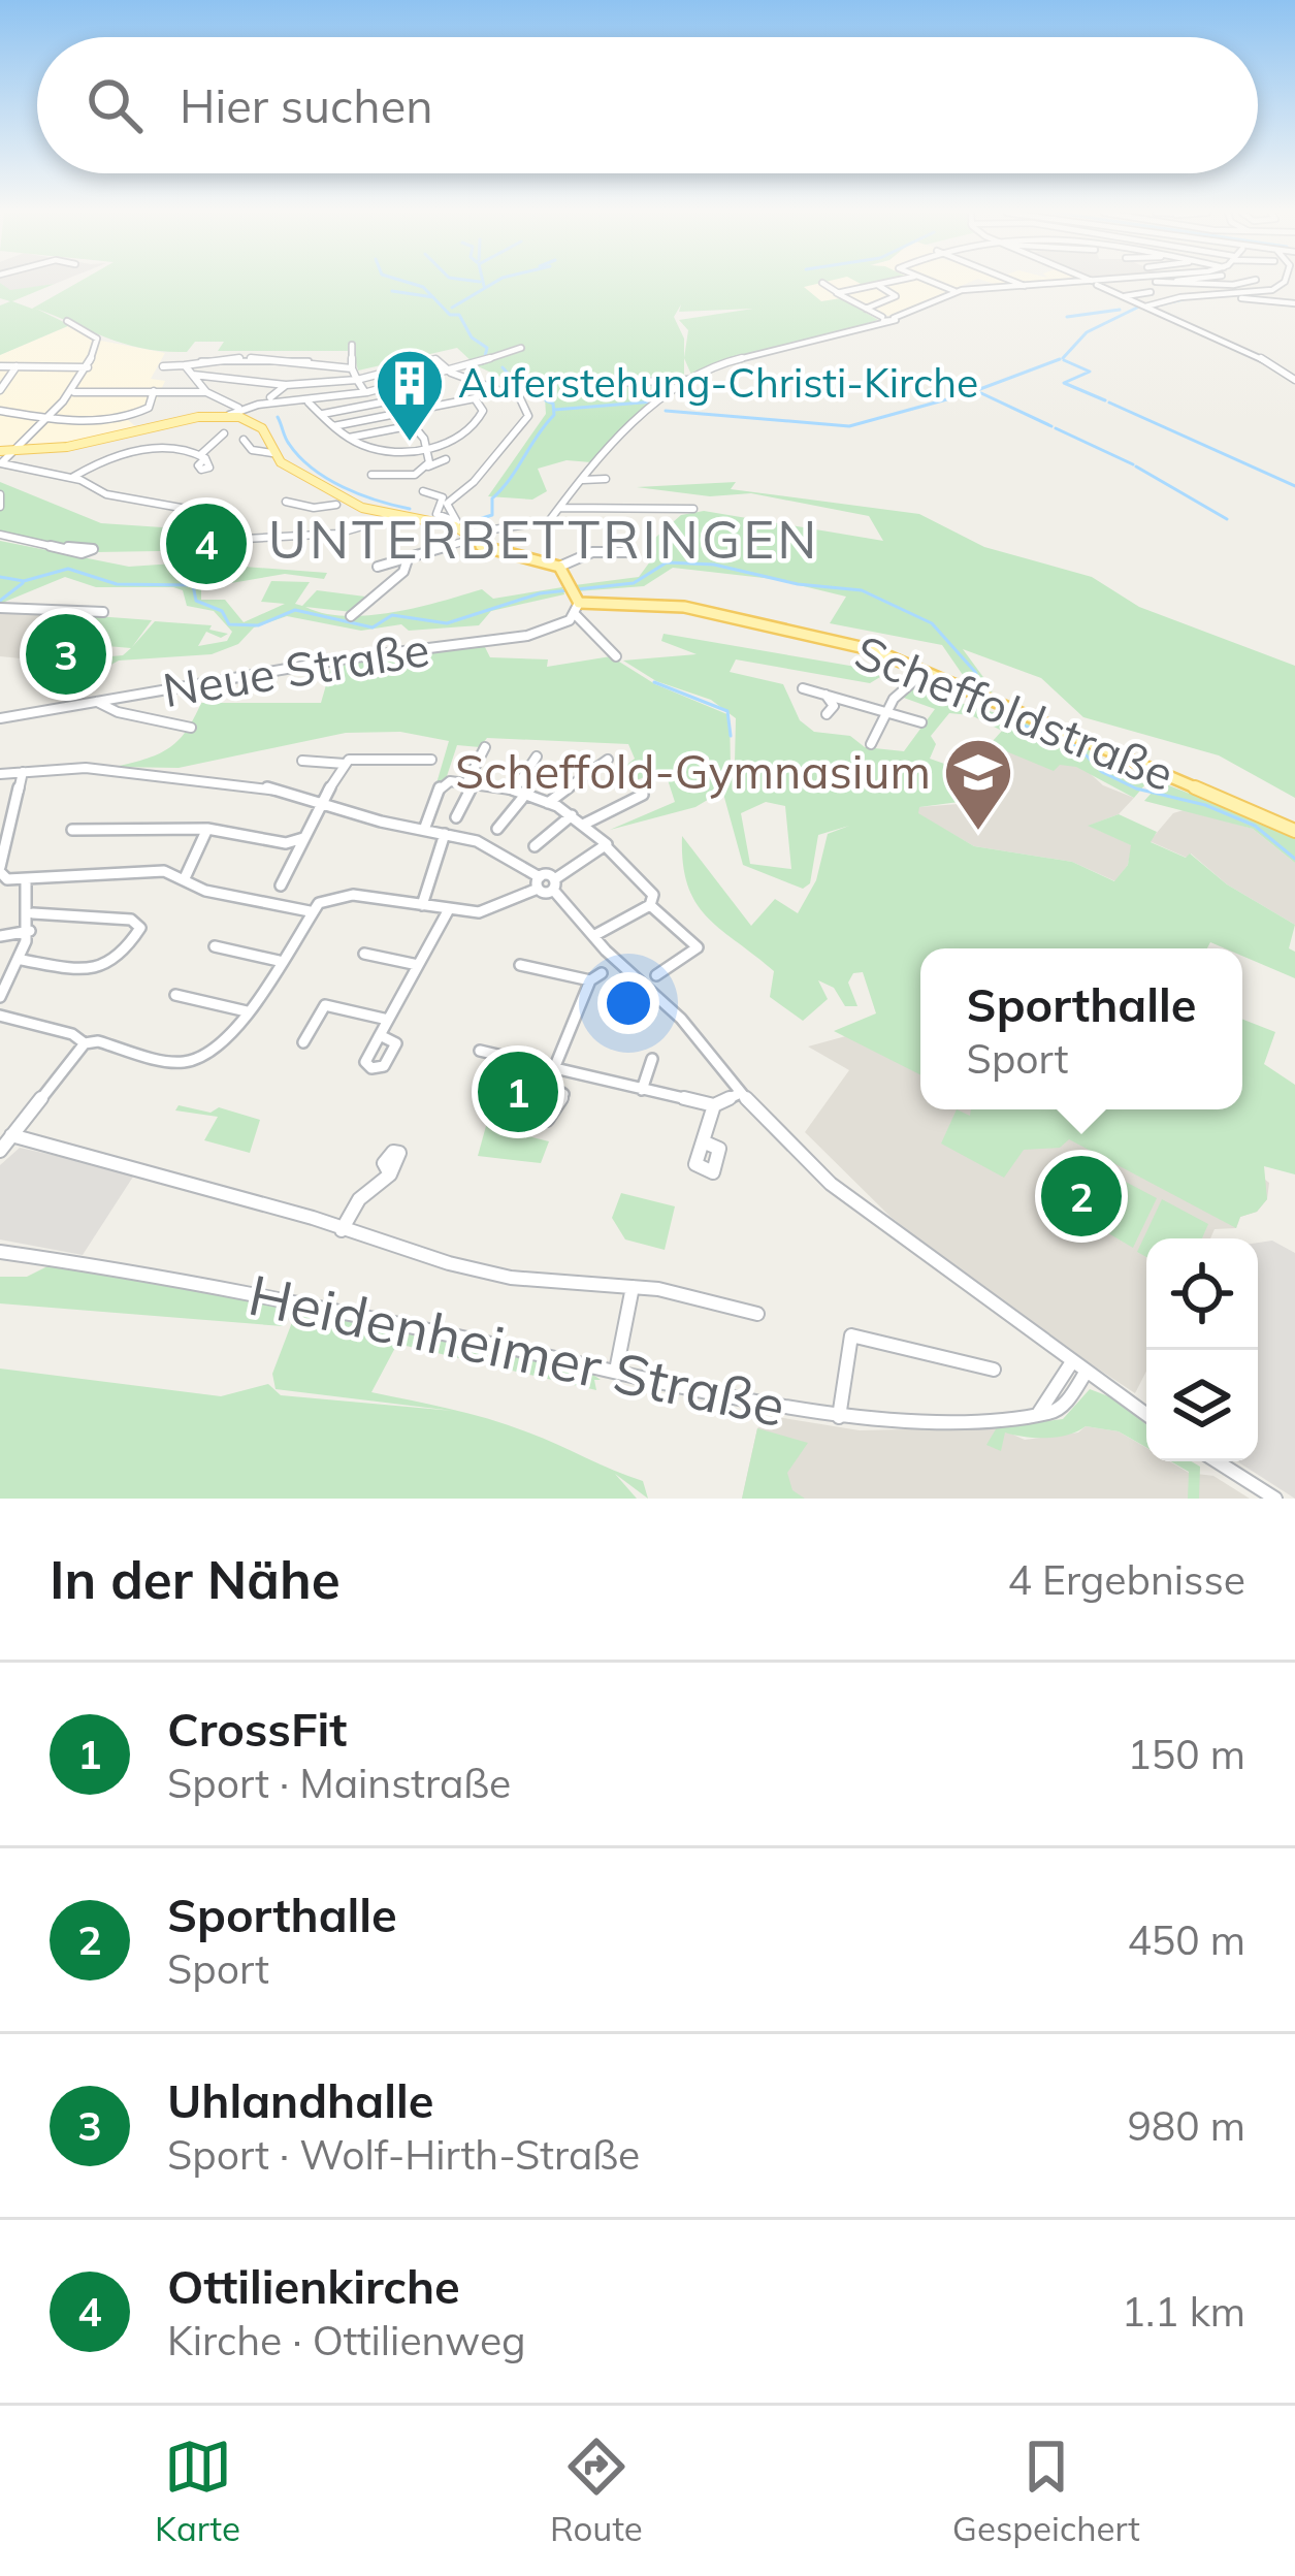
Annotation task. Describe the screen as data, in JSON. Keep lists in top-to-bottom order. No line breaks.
{"streets":{"main road":["Scheffoldstraße"],"street":["Neue Straße","Heidenheimer Straße"]},"crossings":[["Neue Straße","Scheffoldstraße"]],"districts":["UNTERBETTRINGEN"],"places":{"building":["Auferstehung-Christi-Kirche"],"school or university":["Scheffold-Gymnasium"]},"page":{"search":"Hier suchen","pins":["4","3","1","2"],"popup":["Sporthalle","Sport"],"heading":["In der Nähe","4 Ergebnisse"],"list":[{"mark":"1","name":"CrossFit","note":"Sport · Mainstraße","value":"150 m"},{"mark":"2","name":"Sporthalle","note":"Sport","value":"450 m"},{"mark":"3","name":"Uhlandhalle","note":"Sport · Wolf-Hirth-Straße","value":"980 m"},{"mark":"4","name":"Ottilienkirche","note":"Kirche · Ottilienweg","value":"1.1 km"}],"nav":["Karte","Route","Gespeichert"]}}
